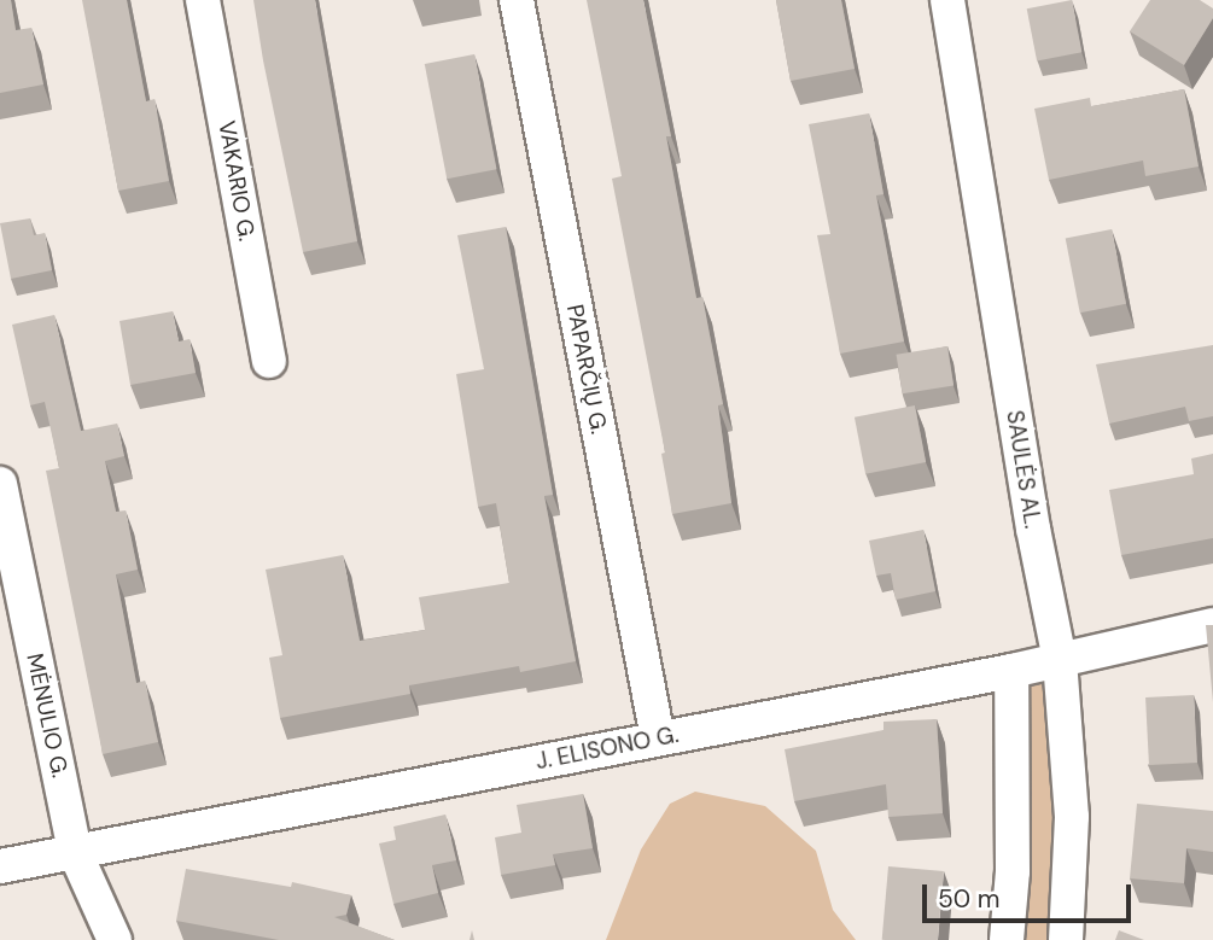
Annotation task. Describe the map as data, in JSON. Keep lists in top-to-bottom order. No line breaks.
{"streets":{"street":["VAKARIO G.","PAPARČIŲ G.","SAULĖS AL.","MĖNULIO G.","J. ELISONO G."]},"crossings":[["PAPARČIŲ G.","J. ELISONO G."],["SAULĖS AL.","J. ELISONO G."],["MĖNULIO G.","J. ELISONO G."]],"scale_bar":"50 m"}
